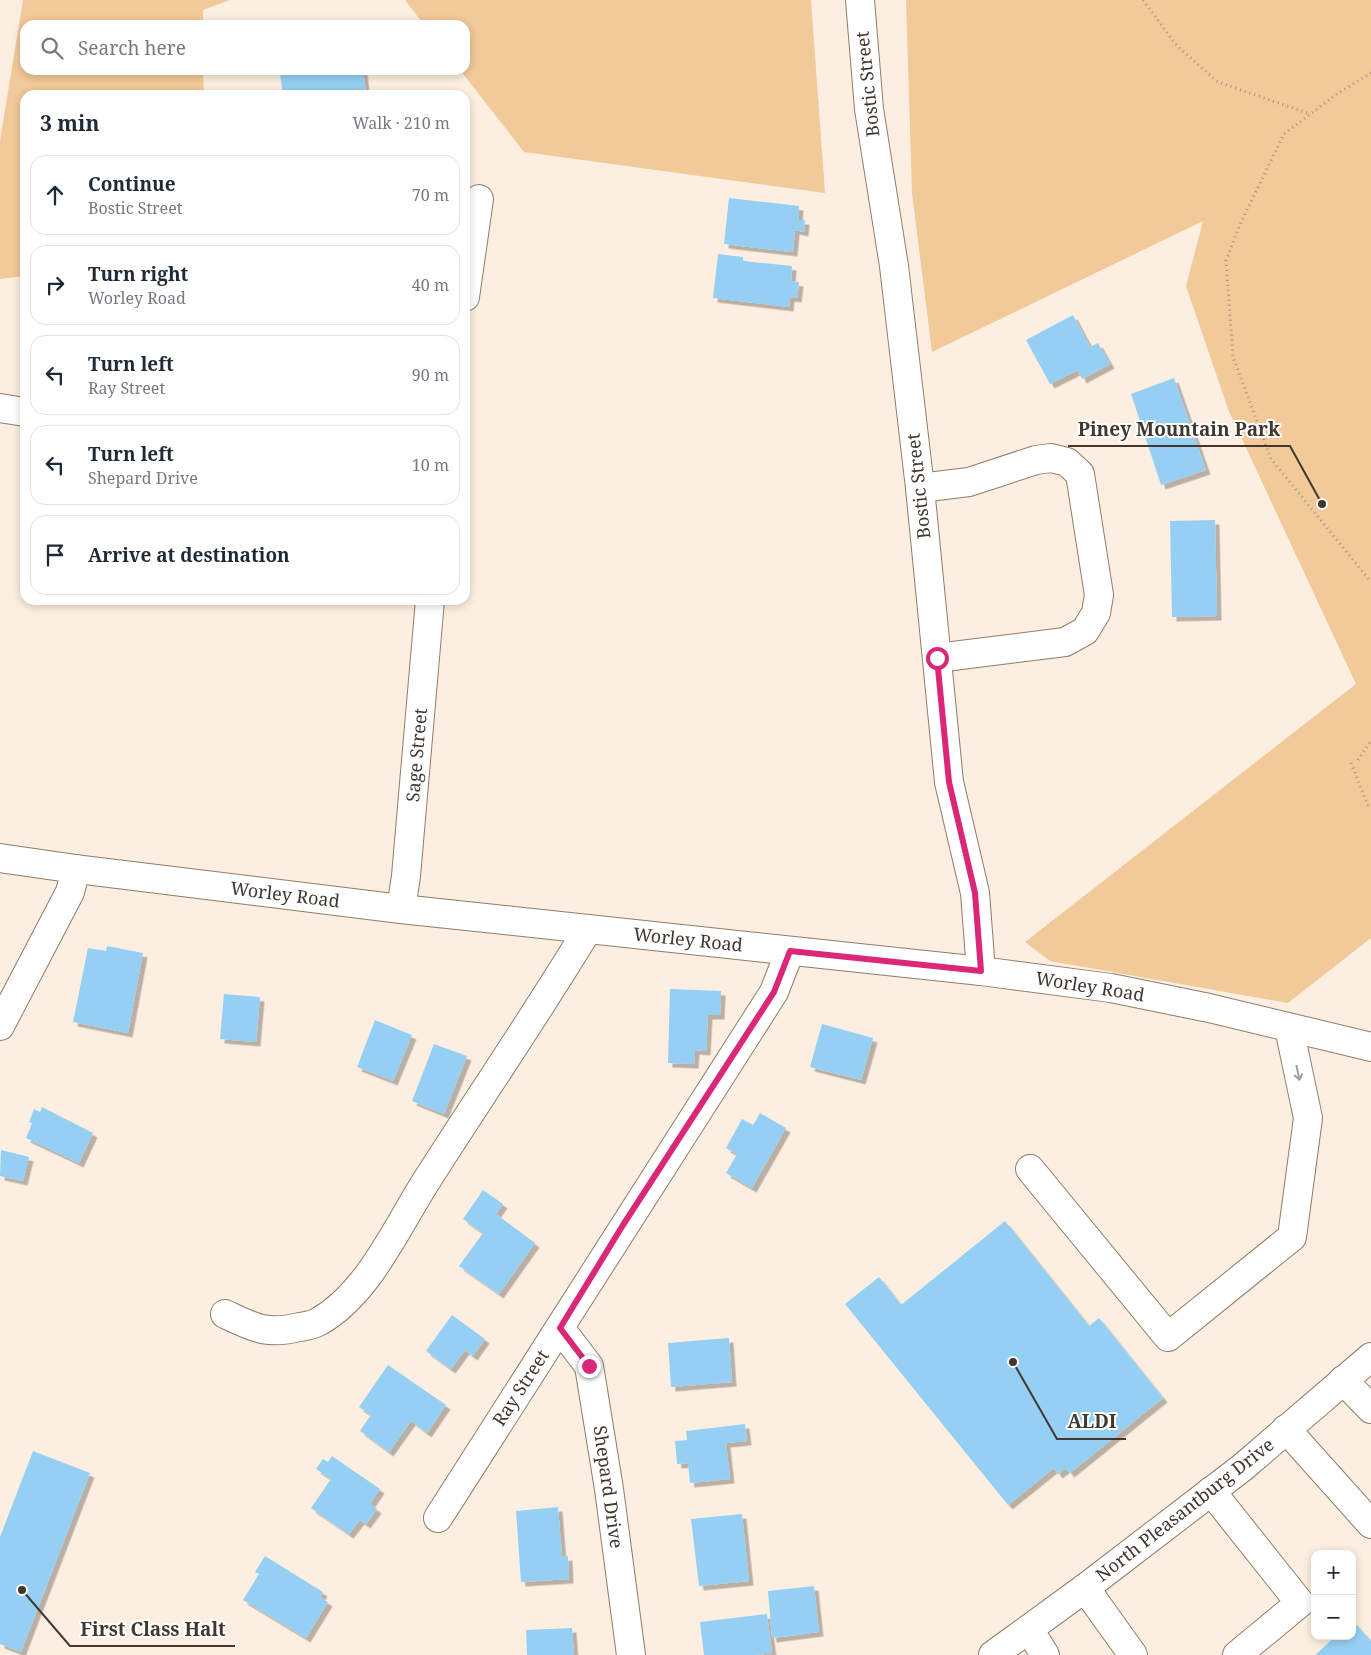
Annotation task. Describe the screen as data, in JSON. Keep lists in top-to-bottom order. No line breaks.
{"streets":{"street":["Bostic Street","Sage Street","Worley Road","Ray Street","Shepard Drive","North Pleasantburg Drive"]},"crossings":[["Bostic Street","Worley Road"],["Sage Street","Worley Road"],["Worley Road","Ray Street"],["Ray Street","Shepard Drive"]],"places":["Piney Mountain Park","ALDI","First Class Halt"],"page":{"search":"Search here","heading":["3 min","Walk · 210 m"],"list":[["Continue","Bostic Street","70 m"],["Turn right","Worley Road","40 m"],["Turn left","Ray Street","90 m"],["Turn left","Shepard Drive","10 m"],"Arrive at destination"],"map_buttons":["+","−"]}}
